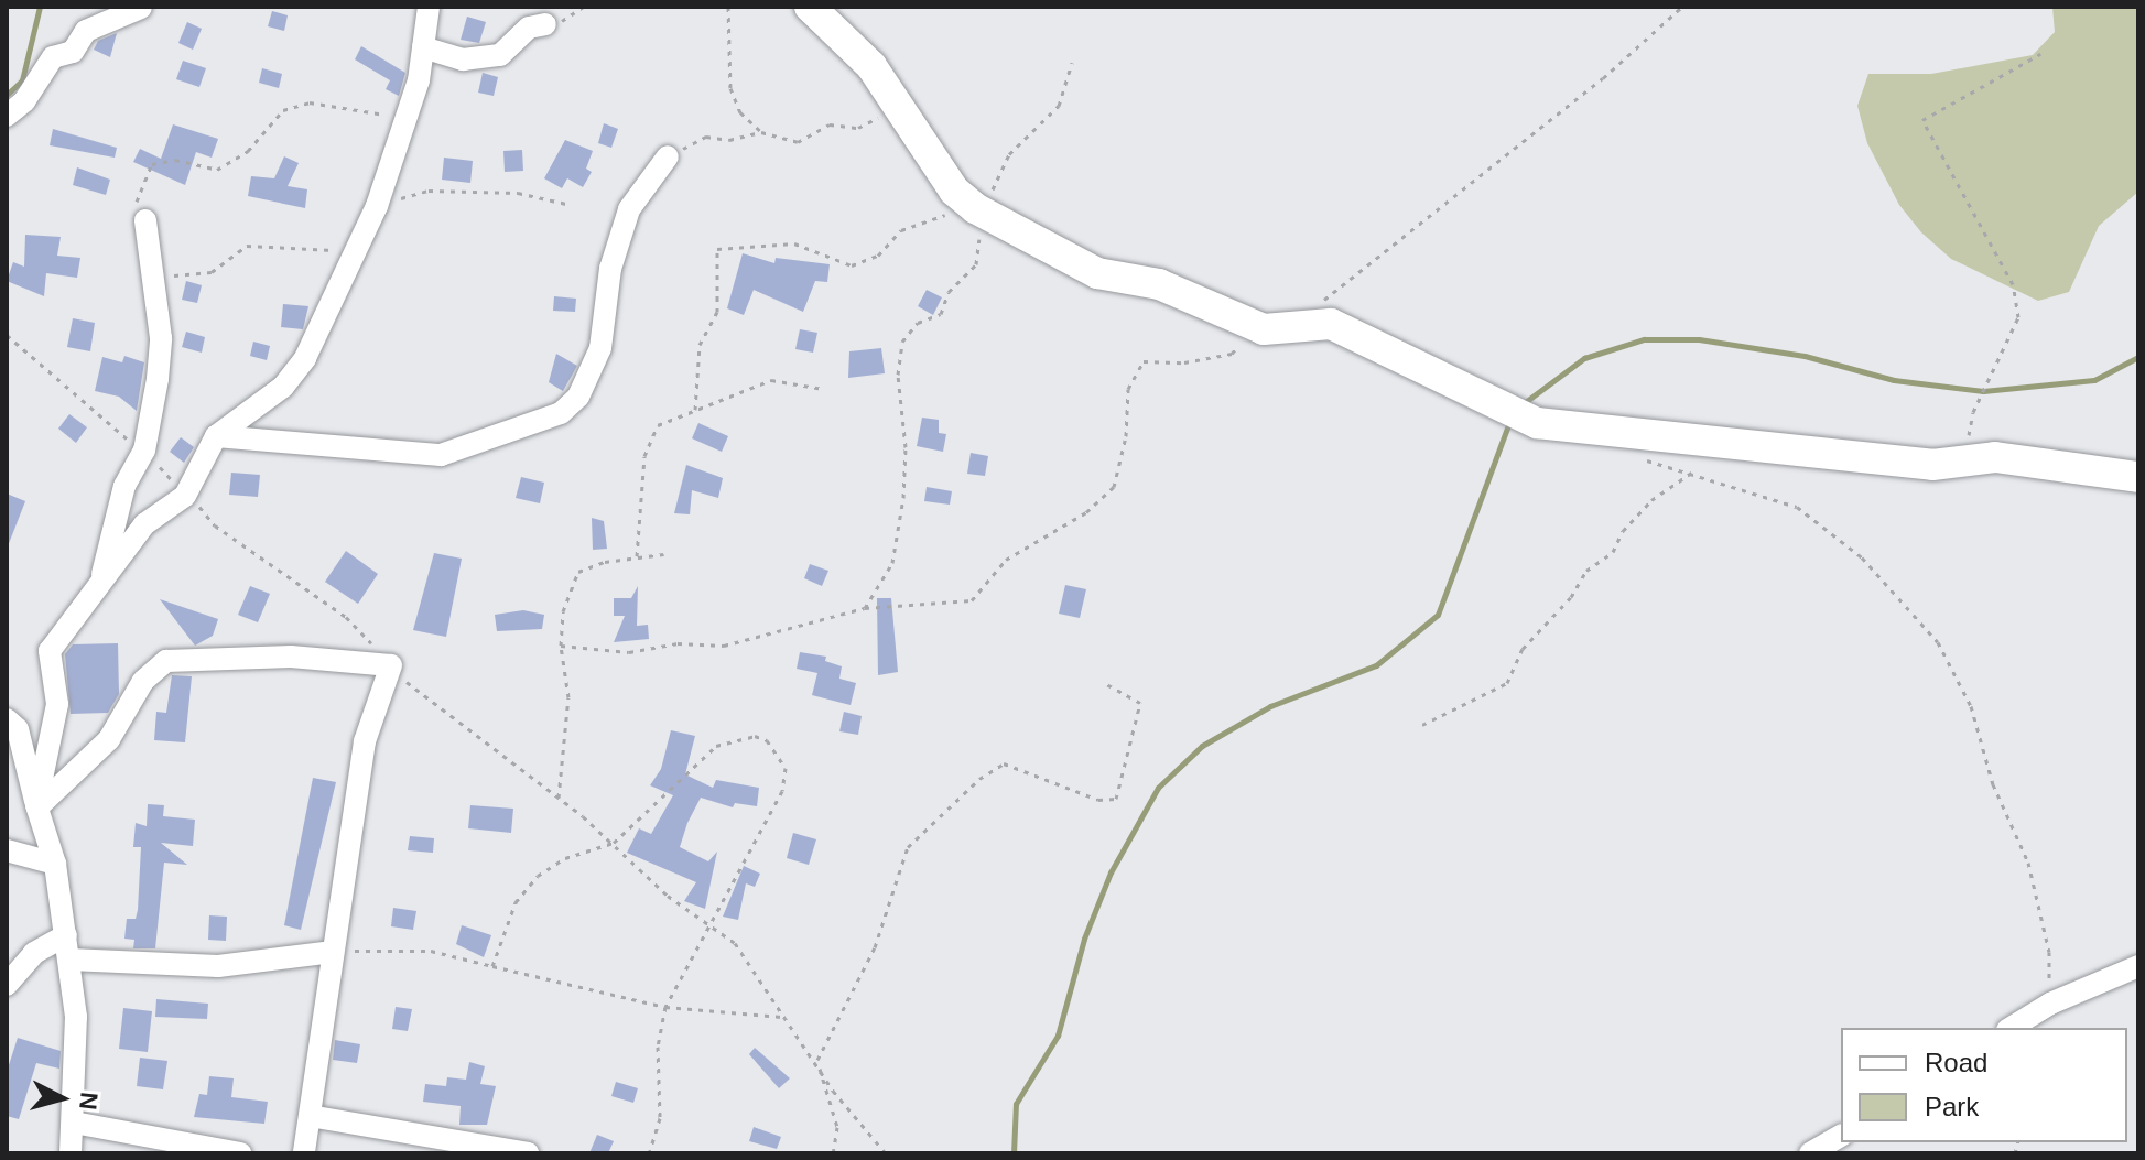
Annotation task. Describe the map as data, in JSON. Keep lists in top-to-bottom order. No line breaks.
{"legend":["Road","Park"],"north":"right"}
